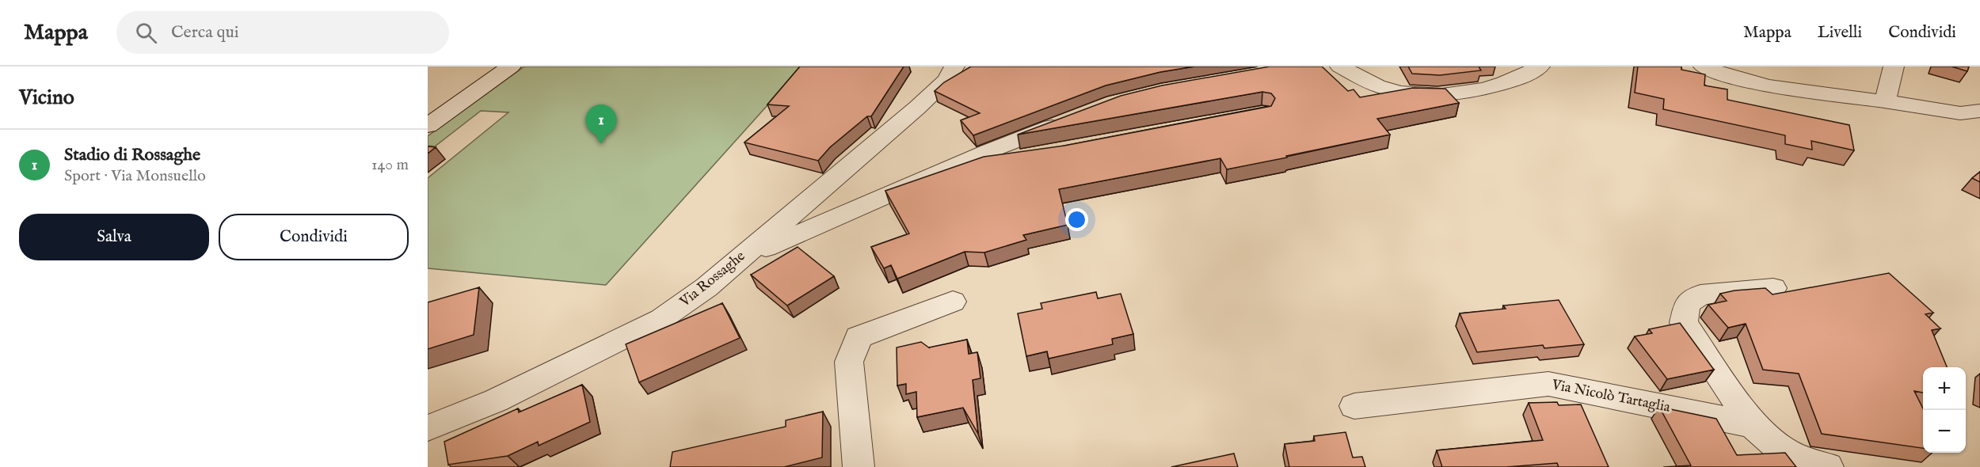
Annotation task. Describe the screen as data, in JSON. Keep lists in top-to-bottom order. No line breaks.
{"streets":{"street":["Via Rossaghe","Via Nicolò Tartaglia"]},"page":{"header":"Mappa","search":"Cerca qui","nav":["Mappa","Livelli","Condividi"],"heading":"Vicino","pins":"1","list":[{"mark":"1","name":"Stadio di Rossaghe","note":"Sport · Via Monsuello","value":"140 m"}],"buttons":["Salva","Condividi"],"map_buttons":["+","−"]}}
